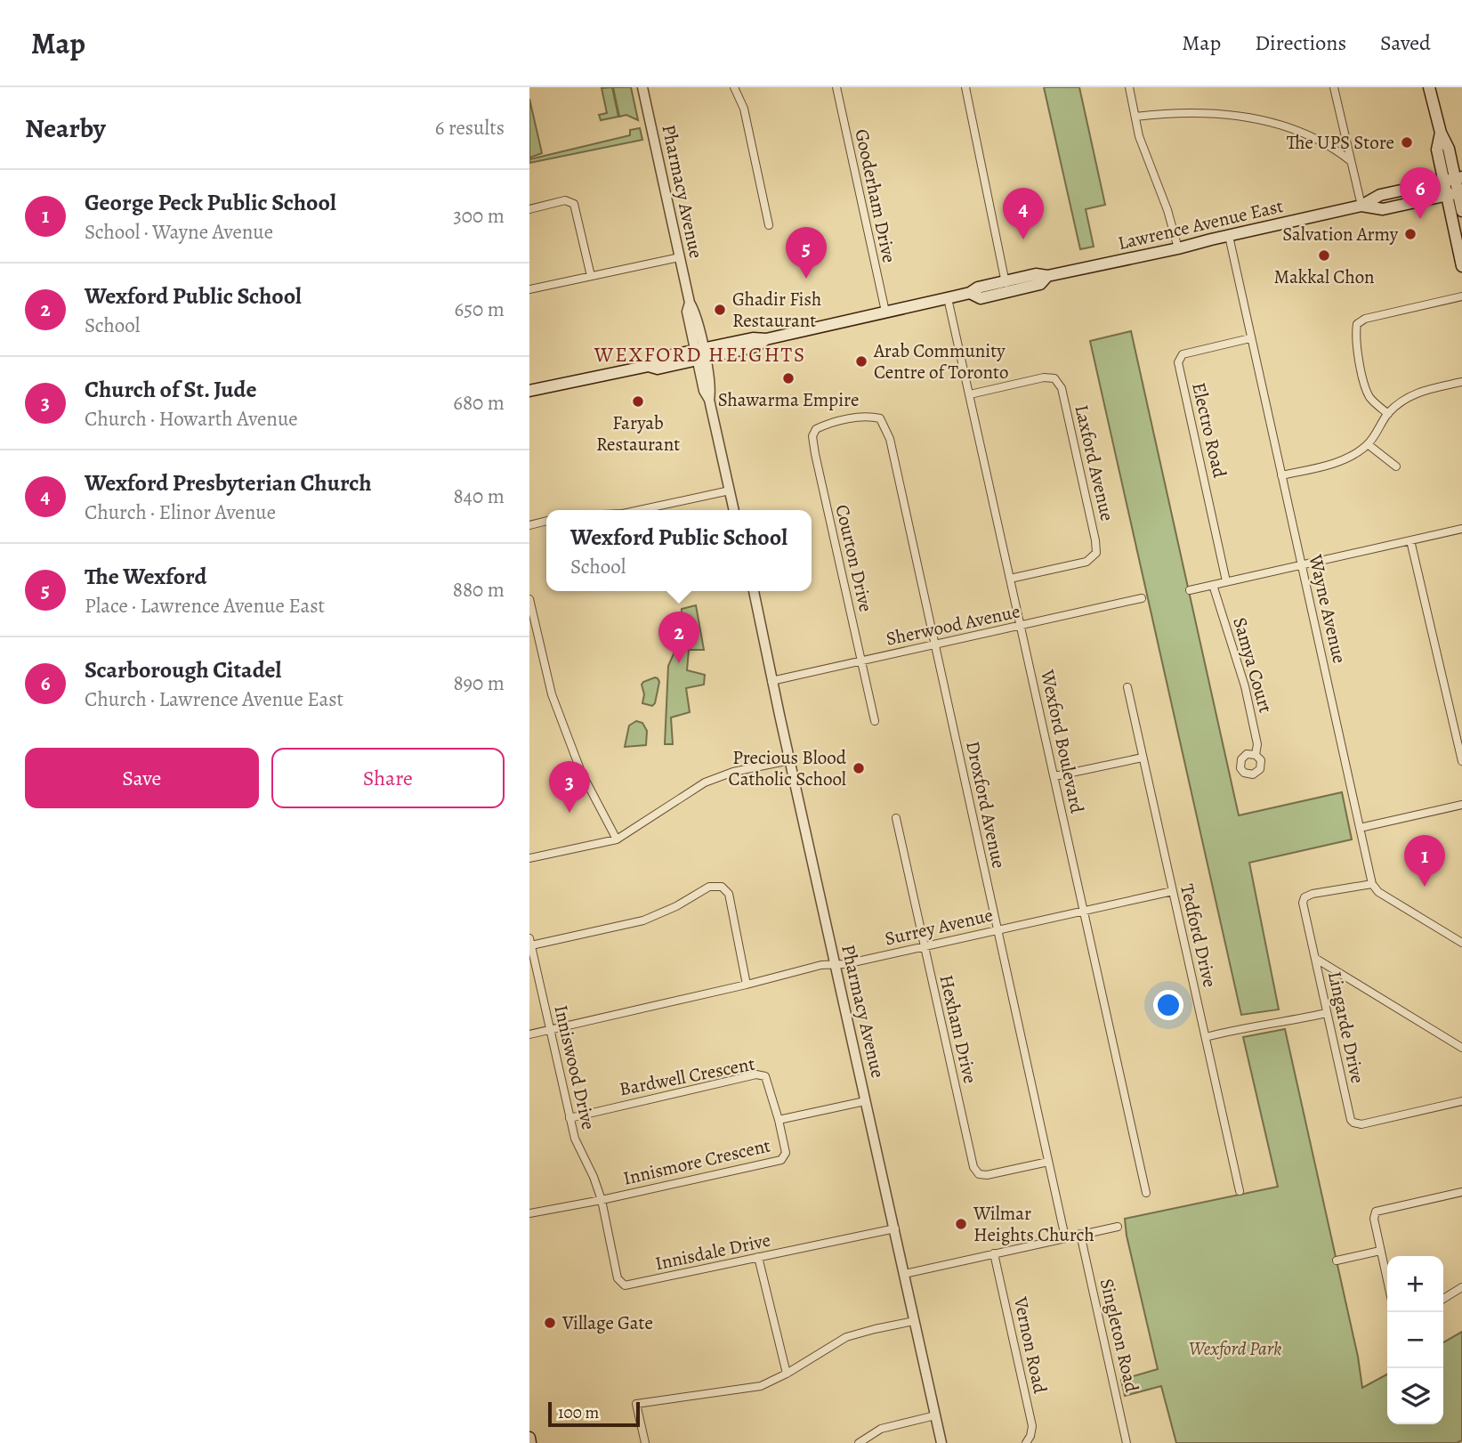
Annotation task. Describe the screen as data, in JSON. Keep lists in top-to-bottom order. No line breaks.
{"streets":{"main road":["Lawrence Avenue East"],"street":["Pharmacy Avenue","Gooderham Drive","Electro Road","Laxford Avenue","Courton Drive","Wayne Avenue","Sherwood Avenue","Samya Court","Wexford Boulevard","Droxford Avenue","Surrey Avenue","Tedford Drive","Lingarde Drive","Hexham Drive","Inniswood Drive","Bardwell Crescent","Innismore Crescent","Innisdale Drive","Singleton Road","Vernon Road"]},"crossings":[["Pharmacy Avenue","Lawrence Avenue East"],["Pharmacy Avenue","Sherwood Avenue"],["Pharmacy Avenue","Surrey Avenue"],["Pharmacy Avenue","Innismore Crescent"],["Pharmacy Avenue","Innisdale Drive"],["Gooderham Drive","Lawrence Avenue East"],["Lawrence Avenue East","Wayne Avenue"],["Lawrence Avenue East","Wexford Boulevard"],["Electro Road","Wayne Avenue"],["Laxford Avenue","Wexford Boulevard"],["Courton Drive","Sherwood Avenue"],["Courton Drive","Droxford Avenue"],["Wayne Avenue","Lingarde Drive"],["Sherwood Avenue","Wexford Boulevard"],["Sherwood Avenue","Droxford Avenue"],["Wexford Boulevard","Surrey Avenue"],["Droxford Avenue","Surrey Avenue"],["Droxford Avenue","Hexham Drive"],["Surrey Avenue","Tedford Drive"],["Surrey Avenue","Hexham Drive"],["Surrey Avenue","Inniswood Drive"],["Inniswood Drive","Bardwell Crescent"],["Inniswood Drive","Innismore Crescent"],["Inniswood Drive","Innisdale Drive"],["Bardwell Crescent","Innismore Crescent"],["Innismore Crescent","Innisdale Drive"]],"districts":["WEXFORD HEIGHTS"],"parks":["Wexford Park"],"places":["The UPS Store","Salvation Army","Makkal Chon","Ghadir Fish Restaurant","Arab Community Centre of Toronto","Shawarma Empire","Faryab Restaurant","Precious Blood Catholic School","Wilmar Heights Church","Village Gate"],"scale_bar":"100 m","page":{"header":"Map","nav":["Map","Directions","Saved"],"heading":["Nearby","6 results"],"pins":["6","4","5","2","3","1"],"list":[{"mark":"1","name":"George Peck Public School","note":"School · Wayne Avenue","value":"300 m"},{"mark":"2","name":"Wexford Public School","note":"School","value":"650 m"},{"mark":"3","name":"Church of St. Jude","note":"Church · Howarth Avenue","value":"680 m"},{"mark":"4","name":"Wexford Presbyterian Church","note":"Church · Elinor Avenue","value":"840 m"},{"mark":"5","name":"The Wexford","note":"Place · Lawrence Avenue East","value":"880 m"},{"mark":"6","name":"Scarborough Citadel","note":"Church · Lawrence Avenue East","value":"890 m"}],"popup":["Wexford Public School","School"],"buttons":["Save","Share"],"map_buttons":["+","−"],"scale":"100 m"}}
